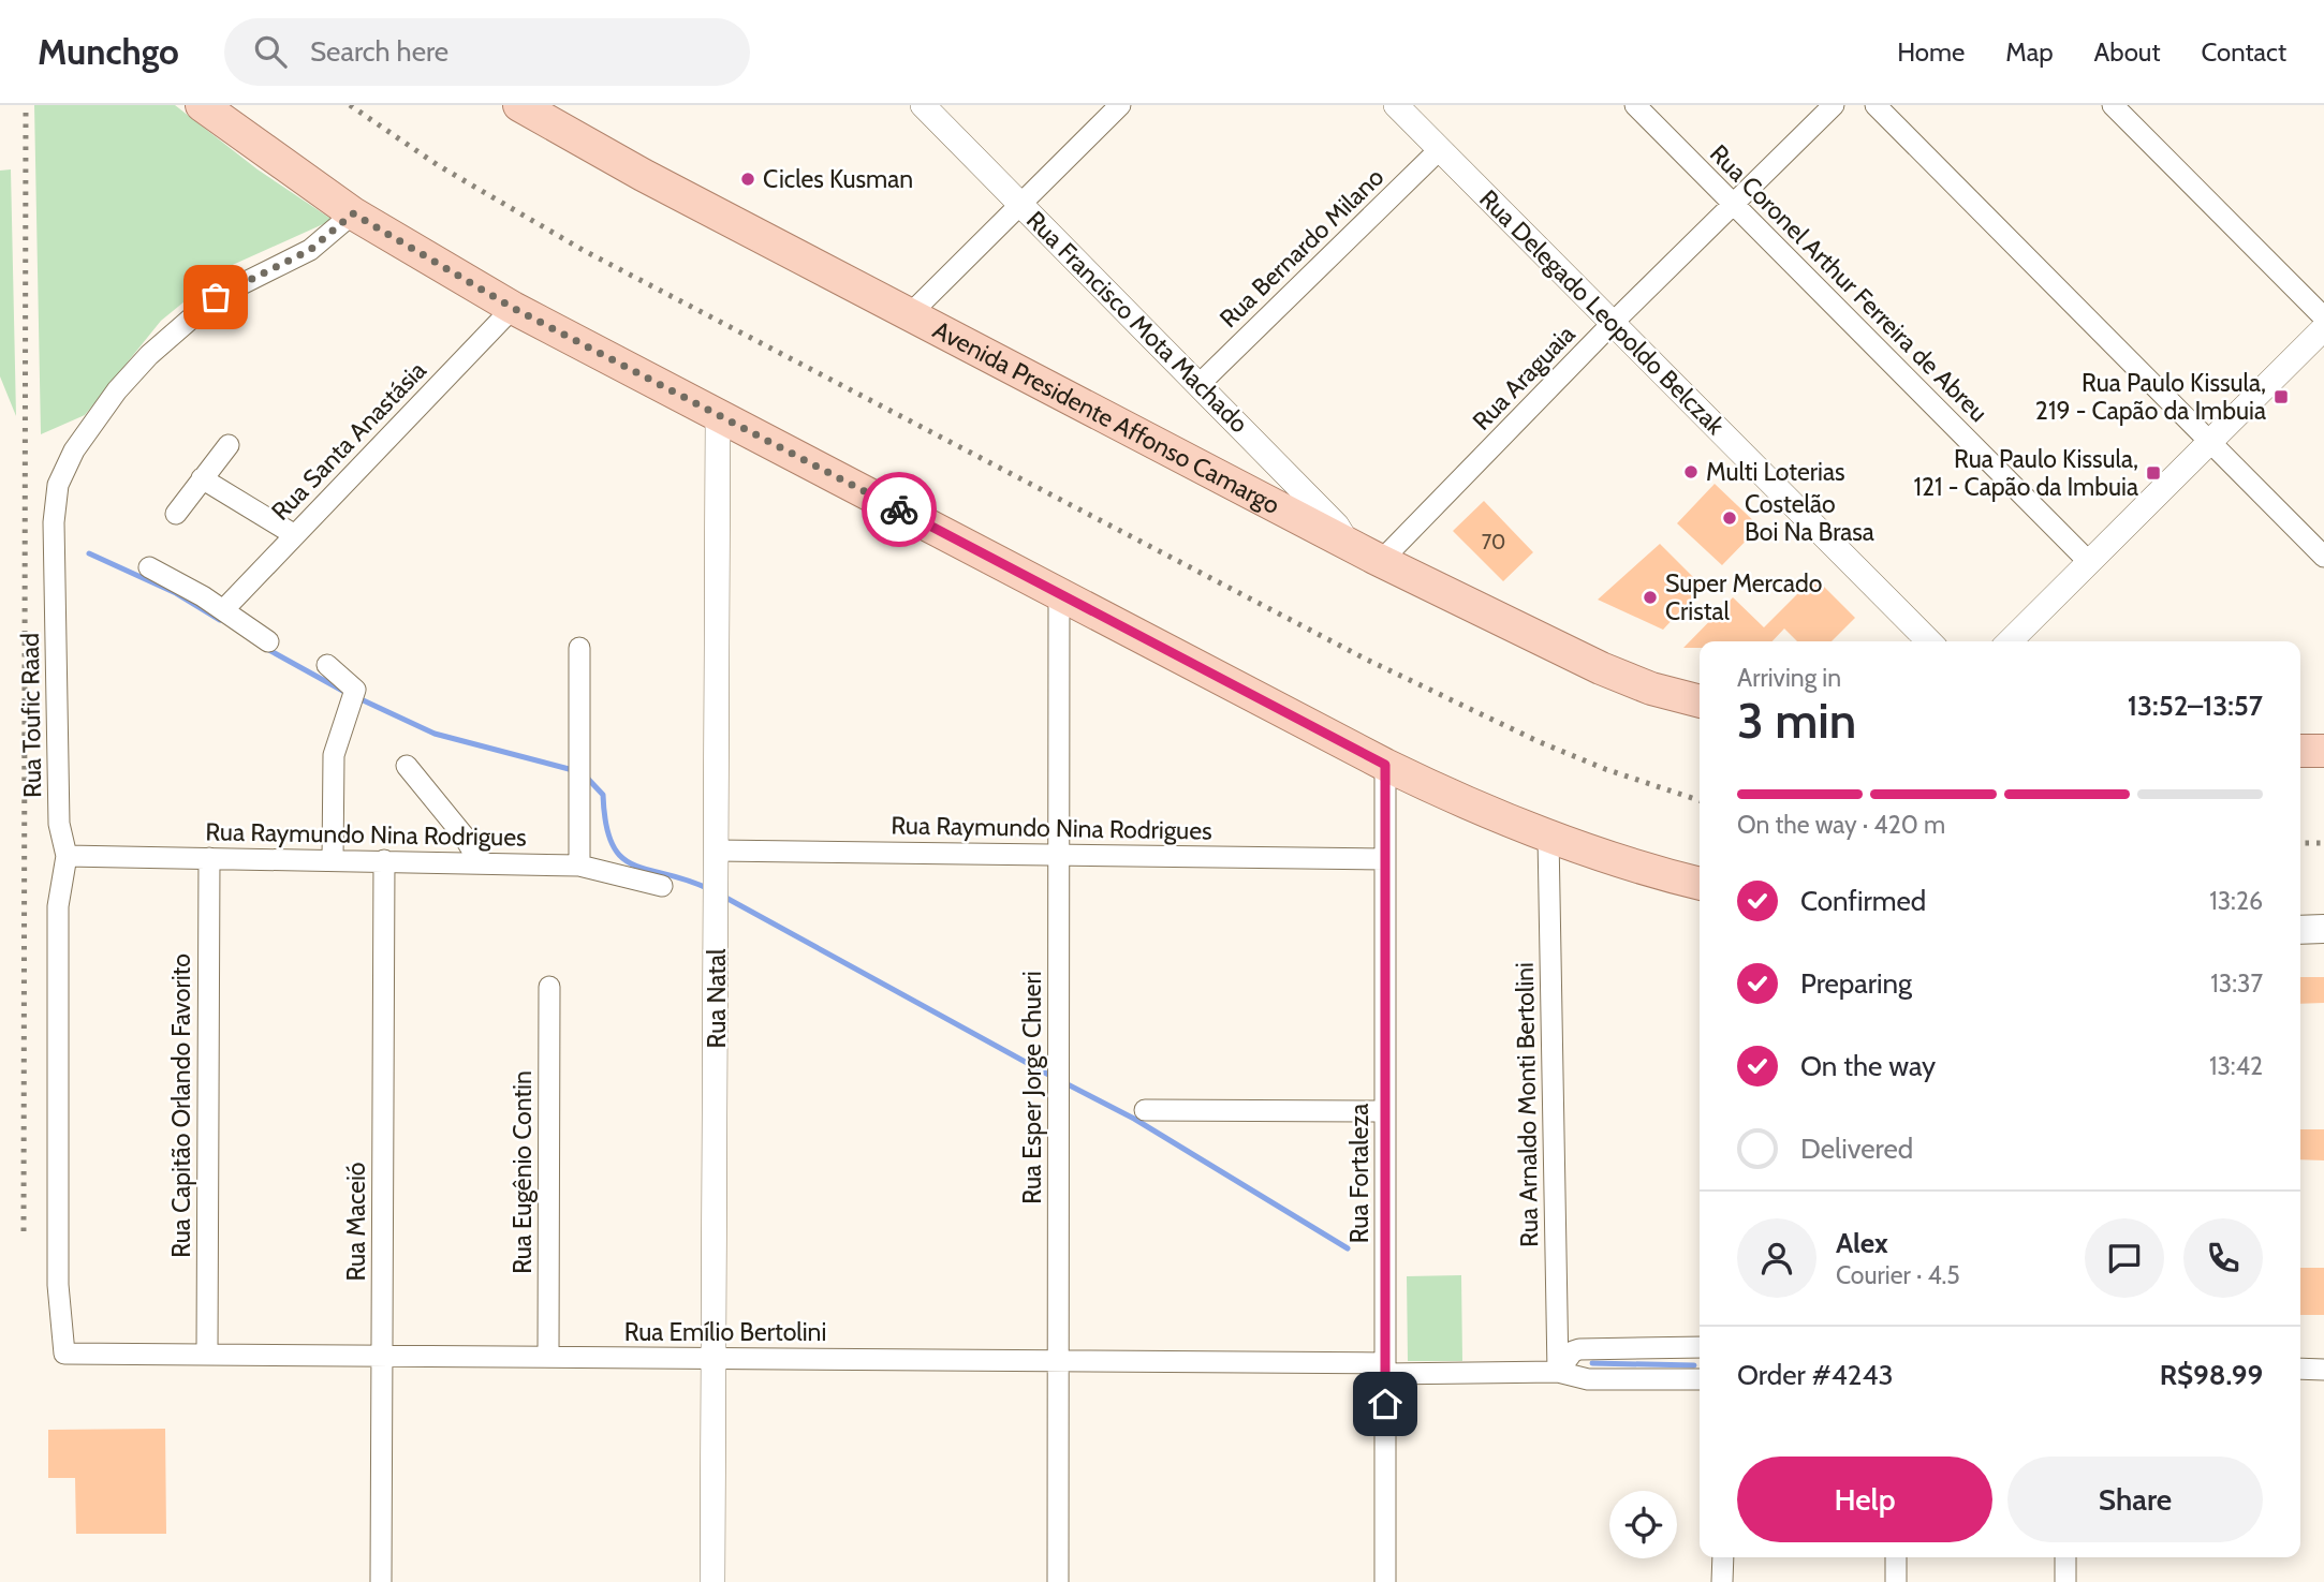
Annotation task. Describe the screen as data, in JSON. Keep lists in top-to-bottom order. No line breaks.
{"streets":{"main road":["Avenida Presidente Affonso Camargo"],"street":["Rua Bernardo Milano","Rua Coronel Arthur Ferreira de Abreu","Rua Delegado Leopoldo Belczak","Rua Francisco Mota Machado","Rua Araguaia","Rua Santa Anastásia","Rua Toufic Raad","Rua Raymundo Nina Rodrigues","Rua Natal","Rua Esper Jorge Chueri","Rua Arnaldo Monti Bertolini","Rua Capitão Orlando Favorito","Rua Eugênio Contin","Rua Fortaleza","Rua Maceió","Rua Emílio Bertolini"]},"crossings":[["Rua Bernardo Milano","Rua Delegado Leopoldo Belczak"],["Rua Bernardo Milano","Rua Francisco Mota Machado"],["Rua Coronel Arthur Ferreira de Abreu","Rua Araguaia"],["Rua Delegado Leopoldo Belczak","Rua Araguaia"],["Rua Francisco Mota Machado","Avenida Presidente Affonso Camargo"],["Rua Araguaia","Avenida Presidente Affonso Camargo"],["Rua Toufic Raad","Rua Raymundo Nina Rodrigues"],["Rua Toufic Raad","Rua Emílio Bertolini"],["Rua Raymundo Nina Rodrigues","Rua Natal"],["Rua Raymundo Nina Rodrigues","Rua Esper Jorge Chueri"],["Rua Raymundo Nina Rodrigues","Rua Capitão Orlando Favorito"],["Rua Raymundo Nina Rodrigues","Rua Fortaleza"],["Rua Raymundo Nina Rodrigues","Rua Maceió"],["Rua Natal","Rua Emílio Bertolini"],["Rua Esper Jorge Chueri","Rua Emílio Bertolini"],["Rua Arnaldo Monti Bertolini","Rua Emílio Bertolini"],["Rua Capitão Orlando Favorito","Rua Emílio Bertolini"],["Rua Eugênio Contin","Rua Emílio Bertolini"],["Rua Fortaleza","Rua Emílio Bertolini"],["Rua Maceió","Rua Emílio Bertolini"]],"places":{"other":["Cicles Kusman","Multi Loterias","Costelão Boi Na Brasa","Super Mercado Cristal"],"transit":["Rua Paulo Kissula, 219 - Capão da Imbuia","Rua Paulo Kissula, 121 - Capão da Imbuia"]},"house_numbers":["70"],"page":{"header":"Munchgo","search":"Search here","nav":["Home","Map","About","Contact"],"heading":["3 min","Arriving in","13:52–13:57"],"panel":["Alex","Courier · 4.5","Order #4243","R$98.99"],"bar":"On the way · 420 m","list":[["Confirmed","13:26"],["Preparing","13:37"],["On the way","13:42"],"Delivered"],"buttons":["Help","Share"]}}
